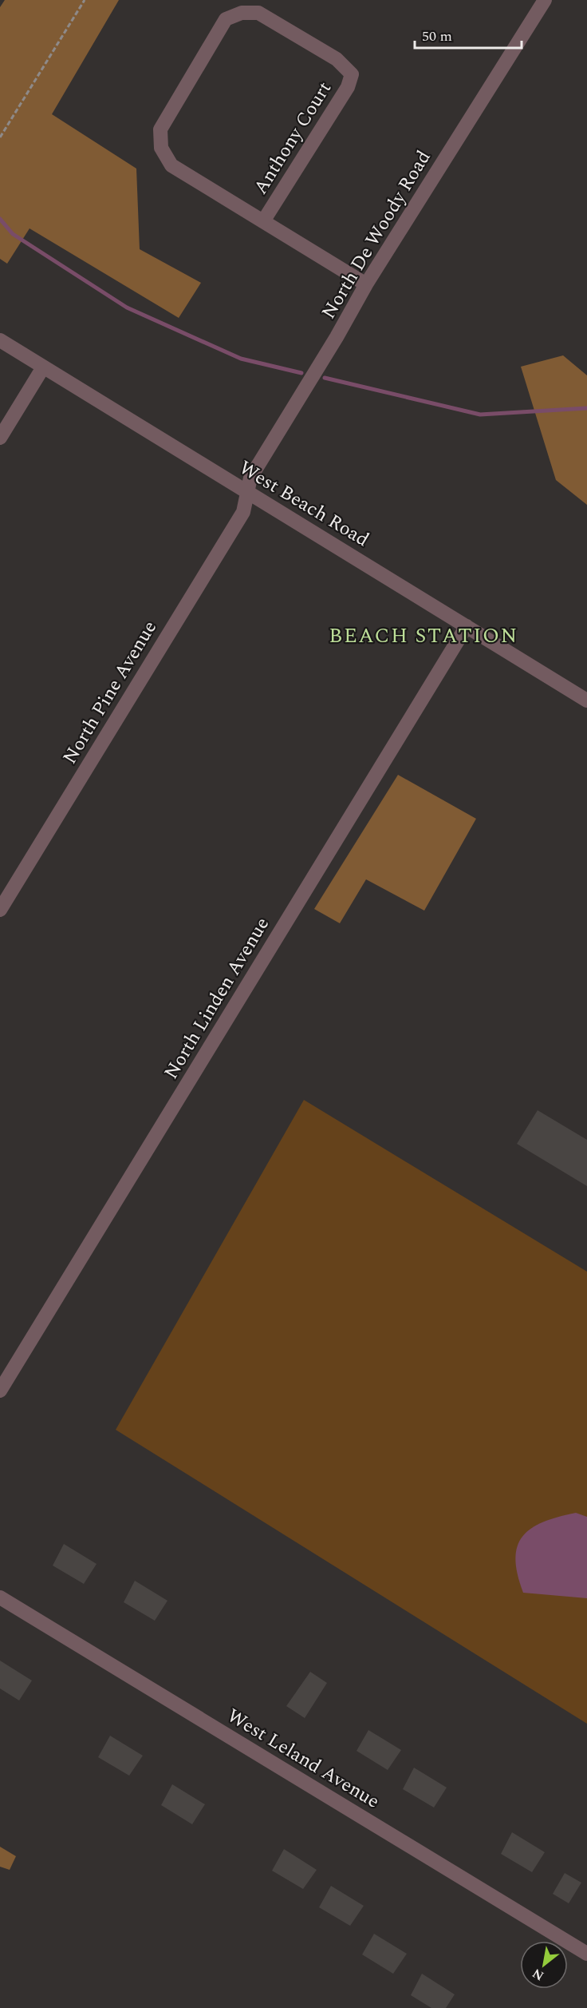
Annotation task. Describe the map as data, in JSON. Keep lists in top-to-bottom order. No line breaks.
{"streets":{"street":["Anthony Court","North De Woody Road","West Beach Road","North Pine Avenue","North Linden Avenue","West Leland Avenue"]},"crossings":[["Anthony Court","North De Woody Road"],["North De Woody Road","West Beach Road"],["North De Woody Road","North Pine Avenue"],["West Beach Road","North Pine Avenue"],["West Beach Road","North Linden Avenue"]],"districts":["BEACH STATION"],"scale_bar":"50 m","north":"bottom left"}
